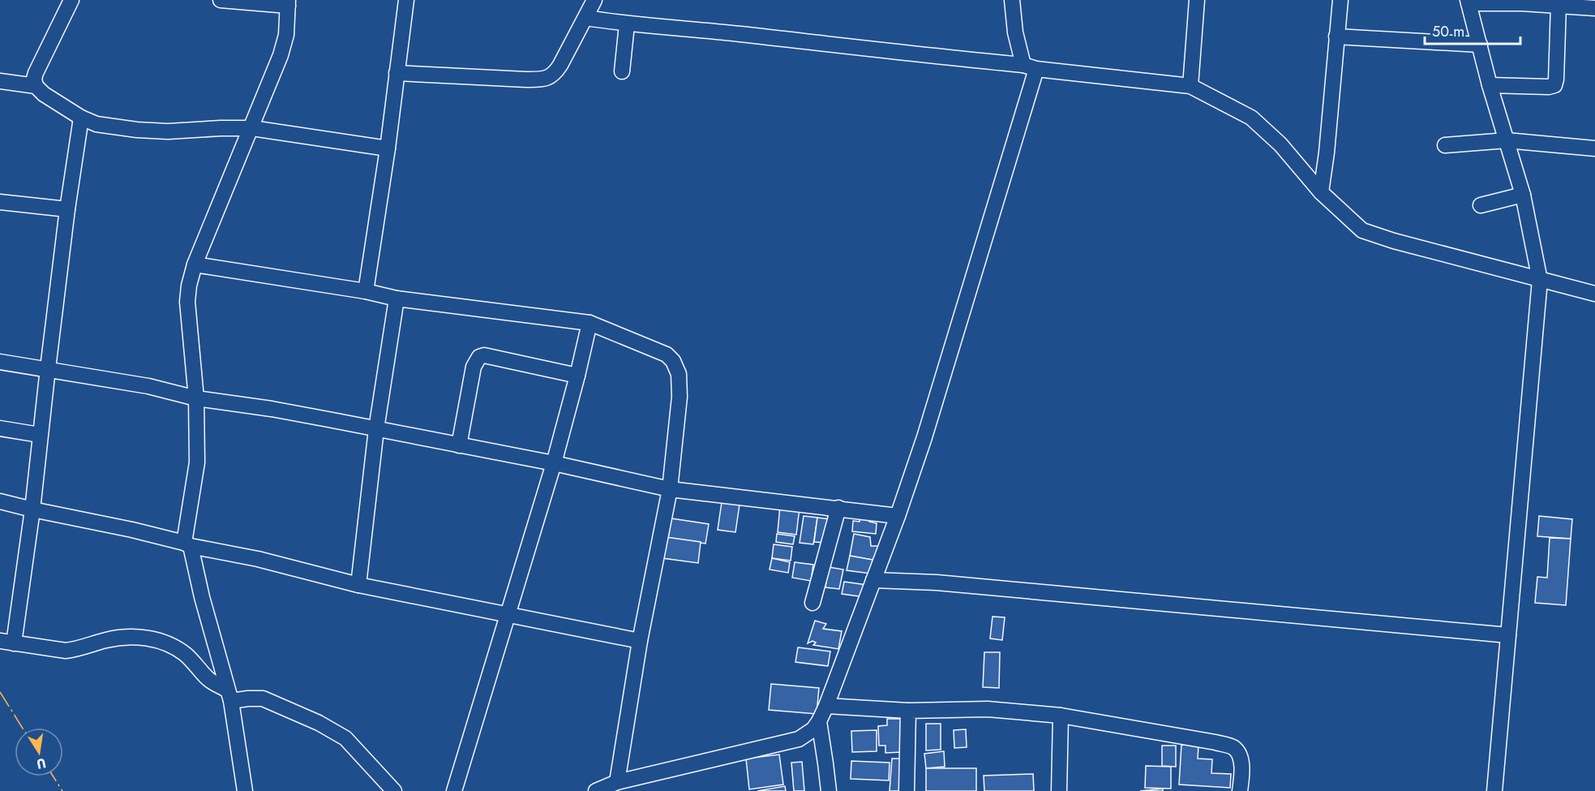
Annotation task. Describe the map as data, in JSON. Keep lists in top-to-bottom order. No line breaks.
{"scale_bar":"50 m","north":"bottom"}
